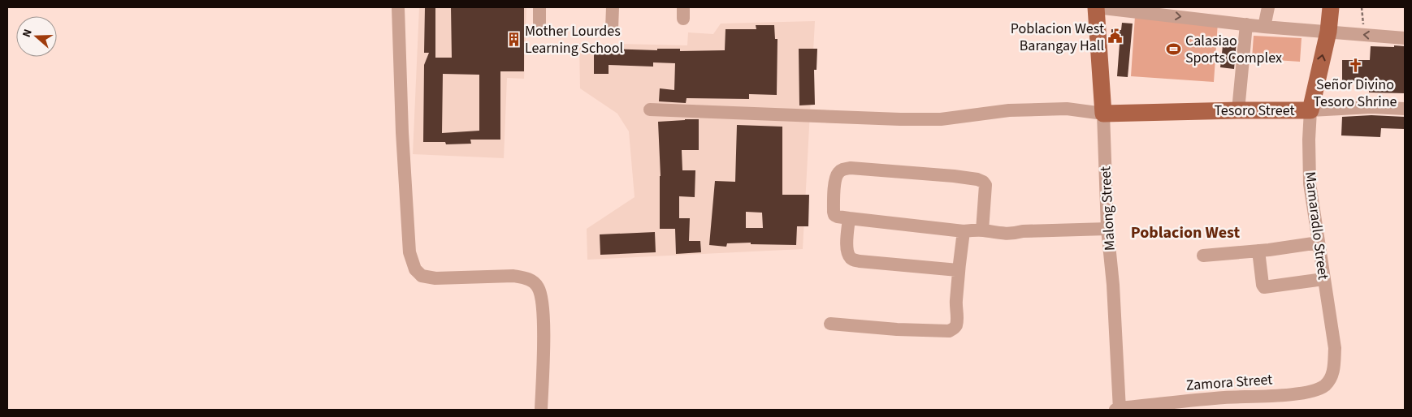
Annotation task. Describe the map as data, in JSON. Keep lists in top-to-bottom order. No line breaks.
{"streets":{"main road":["Tesoro Street","Malong Street","Mamaradlo Street"],"street":["Zamora Street"]},"crossings":[["Tesoro Street","Malong Street"],["Tesoro Street","Mamaradlo Street"],["Malong Street","Zamora Street"],["Mamaradlo Street","Zamora Street"]],"districts":["Poblacion West"],"places":{"public building":["Poblacion West Barangay Hall"],"building":["Mother Lourdes Learning School"],"sports":["Calasiao Sports Complex"],"church":["Señor Divino Tesoro Shrine"]},"north":"left"}
